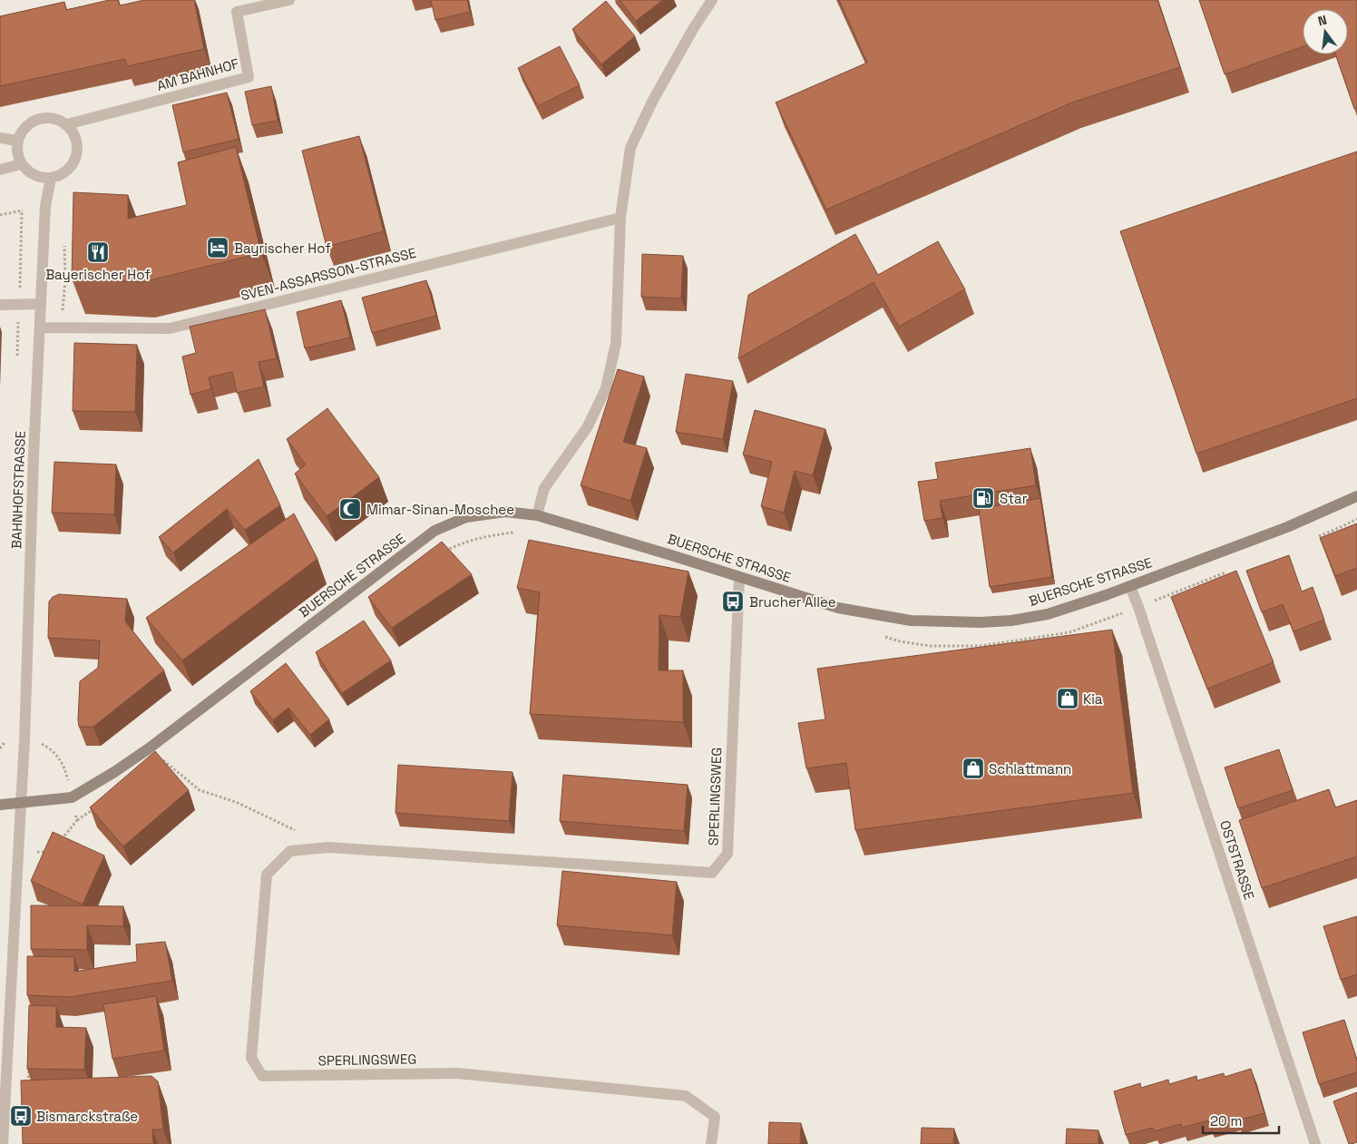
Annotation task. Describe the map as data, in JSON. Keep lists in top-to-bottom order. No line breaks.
{"streets":{"main road":["BUERSCHE STRASSE"],"street":["AM BAHNHOF","SVEN-ASSARSSON-STRASSE","BAHNHOFSTRASSE","SPERLINGSWEG","OSTSTRASSE"]},"crossings":[["AM BAHNHOF","BAHNHOFSTRASSE"],["SVEN-ASSARSSON-STRASSE","BAHNHOFSTRASSE"],["BUERSCHE STRASSE","SPERLINGSWEG"],["BUERSCHE STRASSE","OSTSTRASSE"]],"places":{"hotel":["Bayrischer Hof"],"restaurant":["Bayerischer Hof"],"fuel station":["Star"],"mosque":["Mimar-Sinan-Moschee"],"bus stop":["Brucher Allee","Bismarckstraße"],"shop":["Kia","Schlattmann"]},"scale_bar":"20 m","north":"top"}
